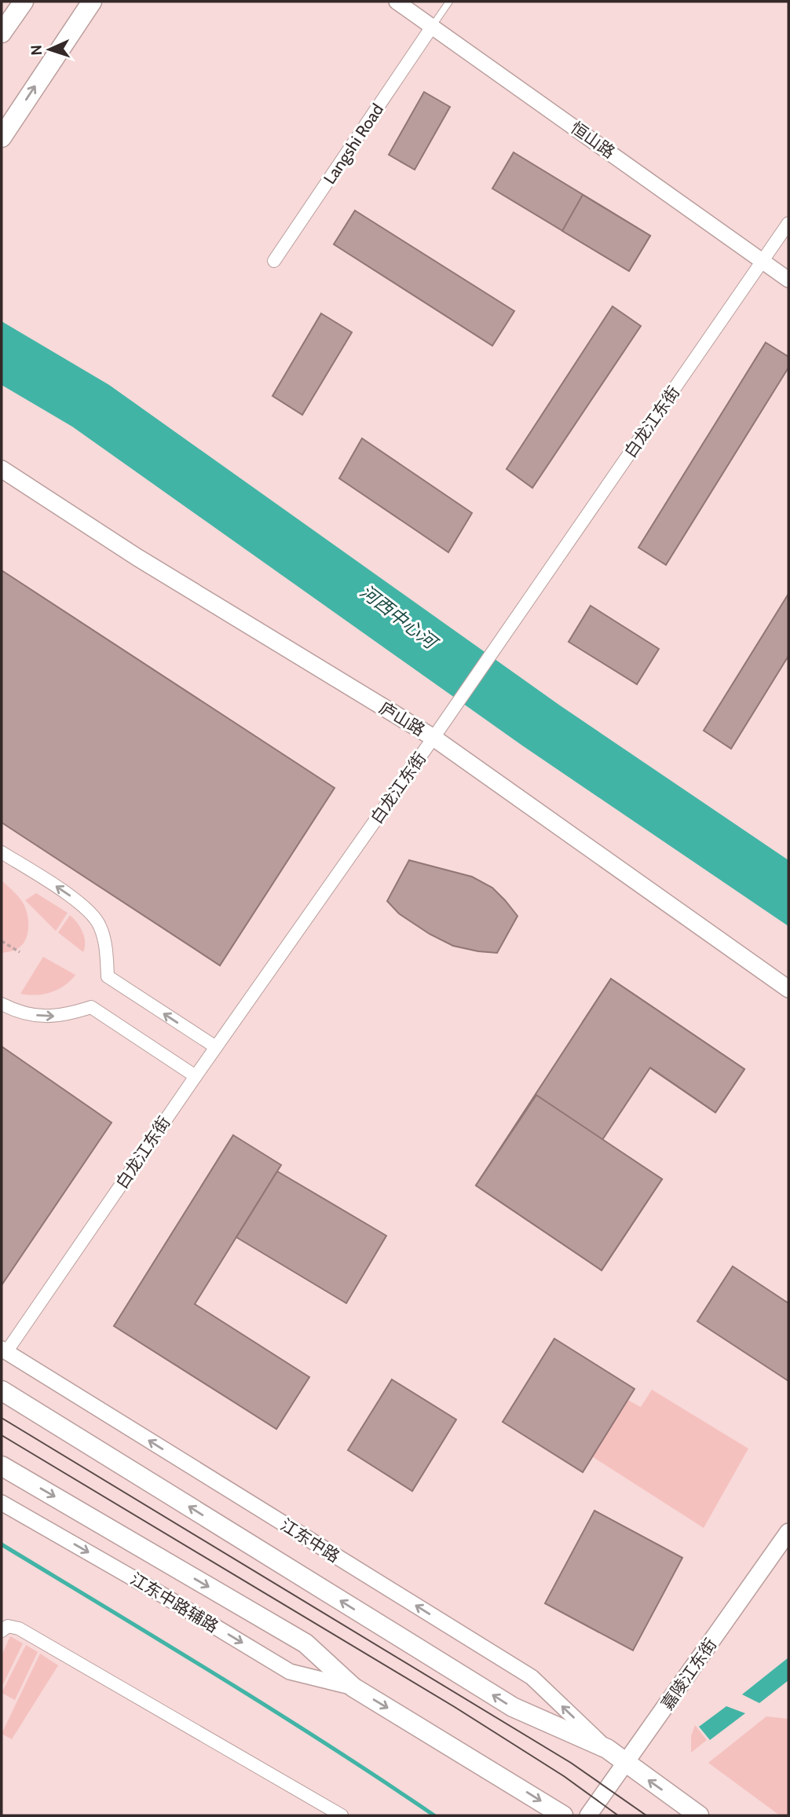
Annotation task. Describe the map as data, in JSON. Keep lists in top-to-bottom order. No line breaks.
{"streets":{"main road":["庐山路","江东中路","嘉陵江东街"],"street":["恒山路","Langshi Road","白龙江东街","江东中路辅路"]},"crossings":[["恒山路","Langshi Road"],["恒山路","白龙江东街"],["白龙江东街","庐山路"],["白龙江东街","江东中路"],["江东中路","嘉陵江东街"]],"one_way":["江东中路"],"water":["河西中心河"],"north":"left"}
